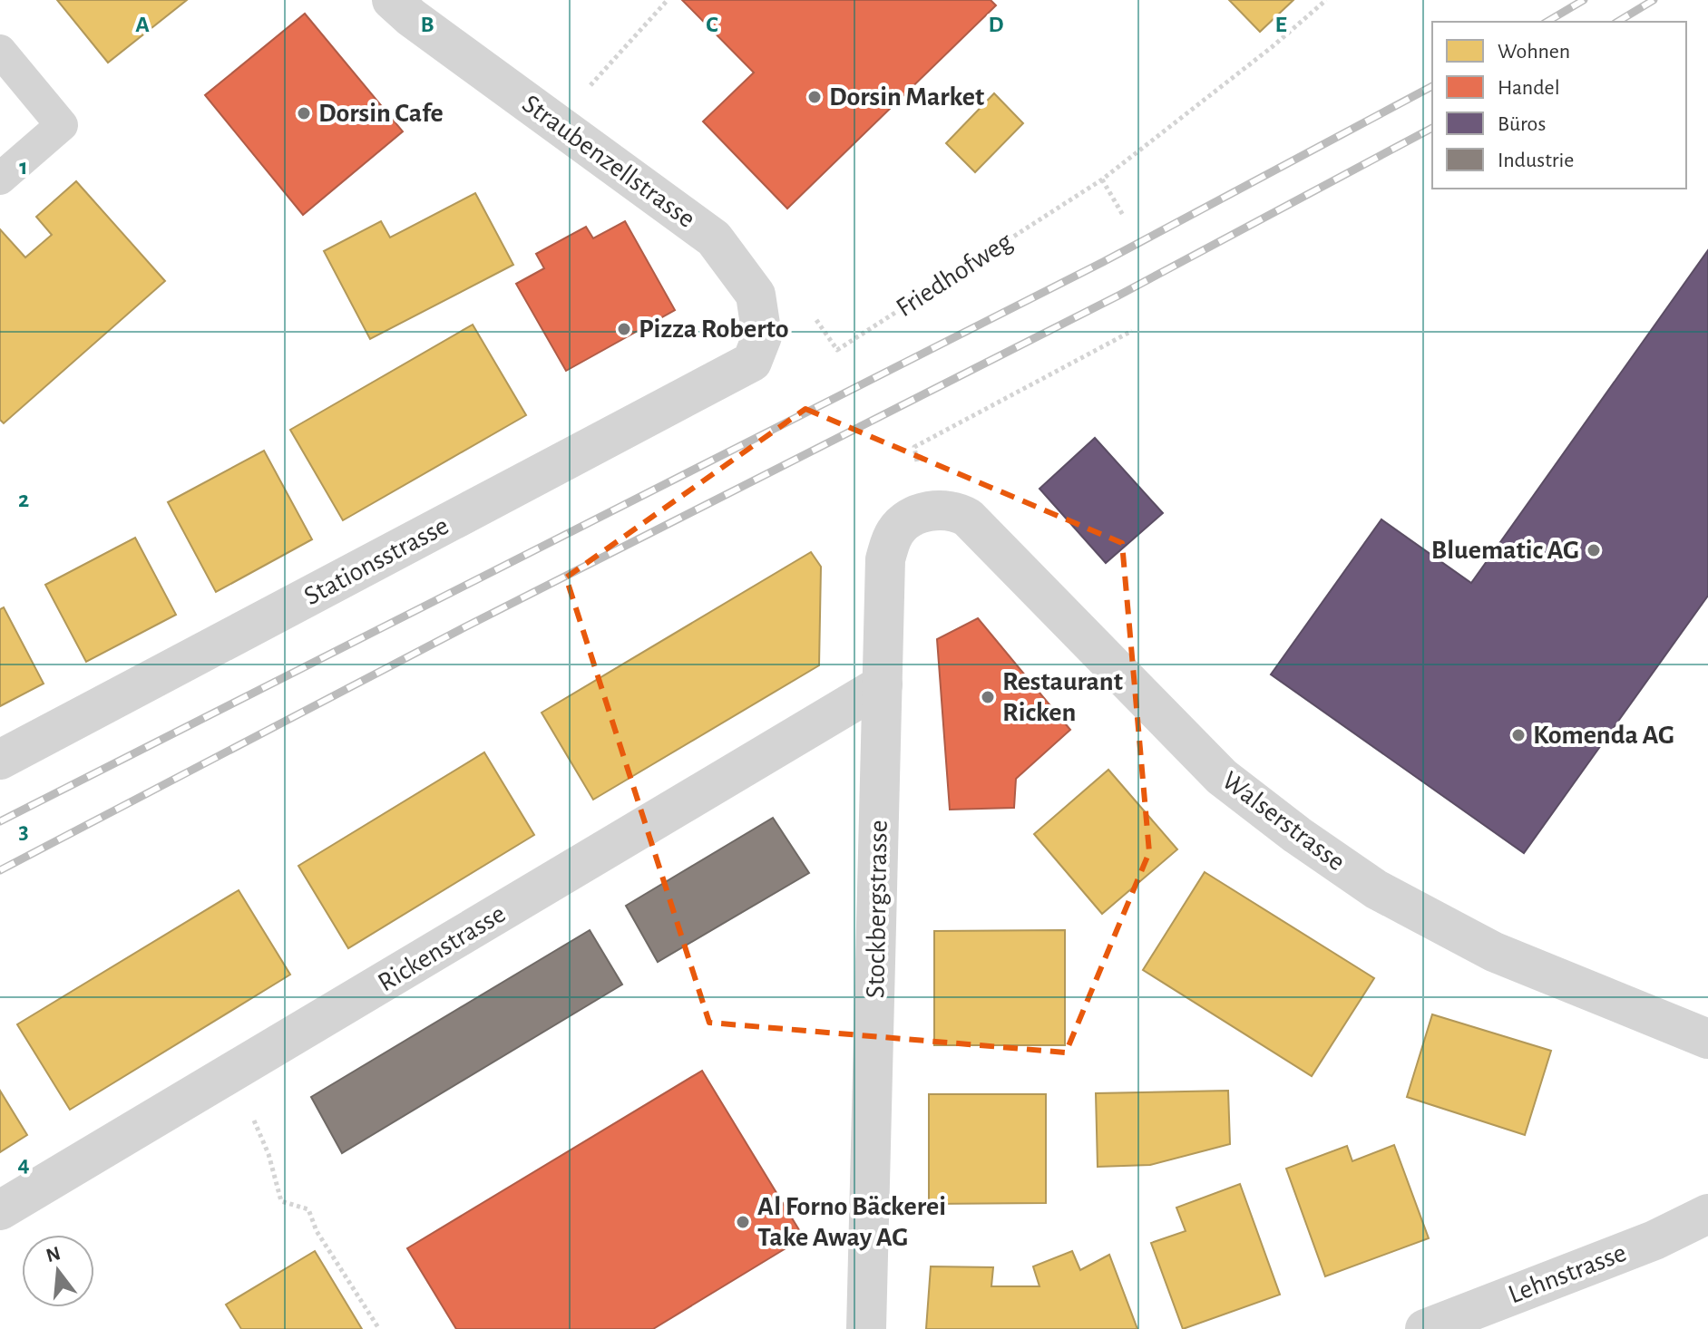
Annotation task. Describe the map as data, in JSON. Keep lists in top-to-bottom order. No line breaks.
{"streets":{"street":["Straubenzellstrasse","Stationsstrasse","Walserstrasse","Stockbergstrasse","Rickenstrasse","Lehnstrasse"],"path":["Friedhofweg"]},"crossings":[["Straubenzellstrasse","Stationsstrasse"],["Walserstrasse","Stockbergstrasse"],["Stockbergstrasse","Rickenstrasse"]],"places":["Dorsin Market","Dorsin Cafe","Pizza Roberto","Bluematic AG","Restaurant Ricken","Komenda AG","Al Forno Bäckerei Take Away AG"],"legend":["Wohnen","Handel","Büros","Industrie"],"north":"top","grid":{"columns":["A","B","C","D","E"],"rows":["1","2","3","4"]}}
